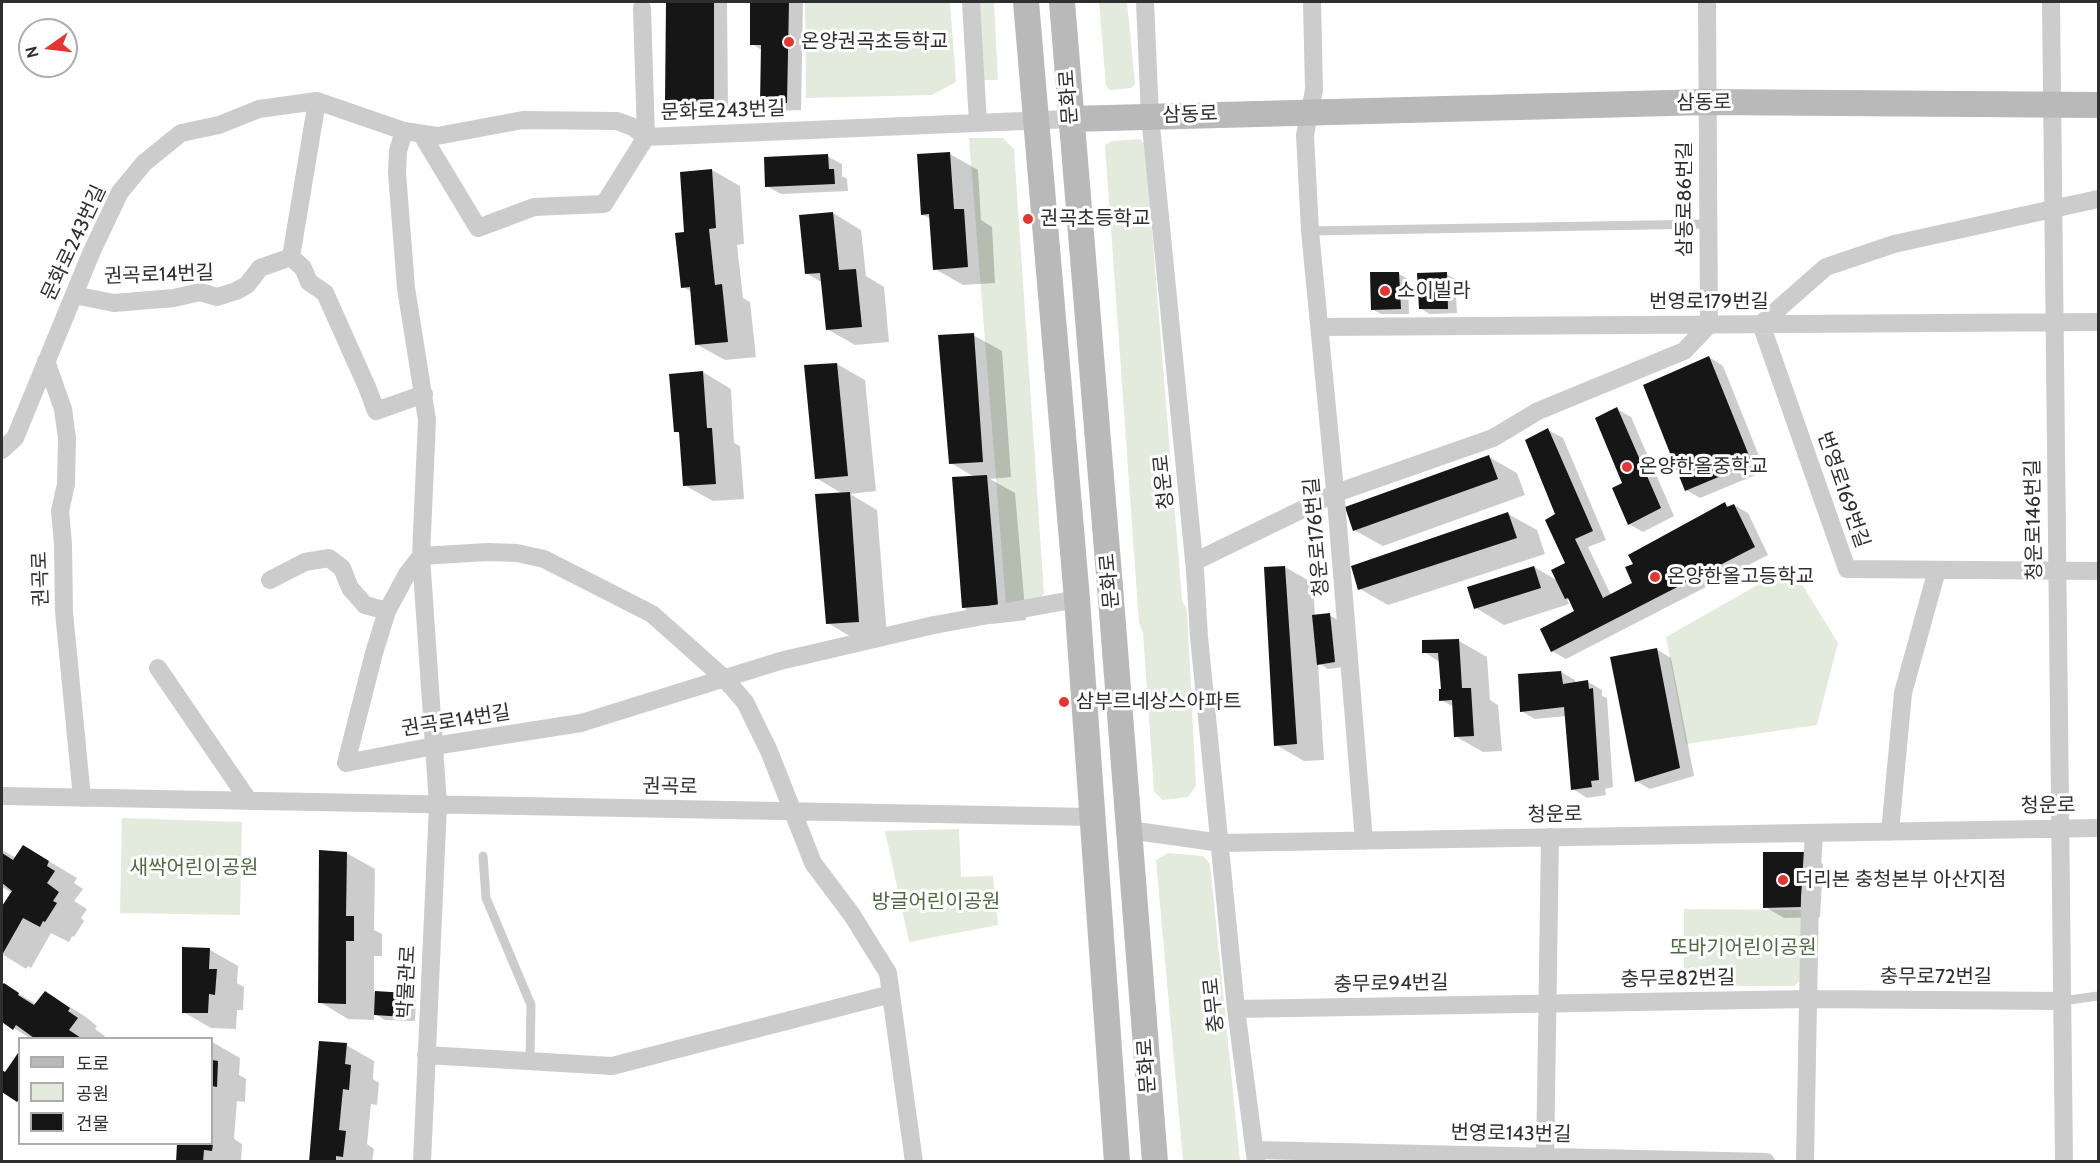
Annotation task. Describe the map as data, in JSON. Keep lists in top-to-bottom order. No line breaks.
{"streets":{"main road":["문화로","삼동로"],"street":["문화로243번길","삼동로86번길","권곡로14번길","번영로179번길","청운로","번영로169번길","청운로146번길","청운로176번길","권곡로","충무로72번길","충무로82번길","박물관로","충무로94번길","충무로","번영로143번길"]},"crossings":[["문화로","삼동로"],["문화로","문화로243번길"],["문화로","권곡로14번길"],["문화로","청운로"],["문화로","권곡로"],["삼동로","문화로243번길"],["삼동로","삼동로86번길"],["삼동로","청운로"],["삼동로","청운로146번길"],["삼동로","청운로176번길"],["문화로243번길","권곡로14번길"],["문화로243번길","권곡로"],["삼동로86번길","번영로179번길"],["권곡로14번길","박물관로"],["번영로179번길","번영로169번길"],["번영로179번길","청운로146번길"],["번영로179번길","청운로176번길"],["청운로","청운로146번길"],["청운로","청운로176번길"],["청운로","충무로"],["번영로169번길","청운로146번길"],["권곡로","박물관로"],["충무로72번길","충무로82번길"],["충무로82번길","충무로94번길"],["충무로94번길","충무로"],["충무로","번영로143번길"]],"parks":["새싹어린이공원","방글어린이공원","또바기어린이공원"],"places":["온양권곡초등학교","권곡초등학교","소이빌라","온양한올중학교","온양한올고등학교","삼부르네상스아파트","더리본 충청본부 아산지점"],"legend":["도로","공원","건물"],"north":"left"}
